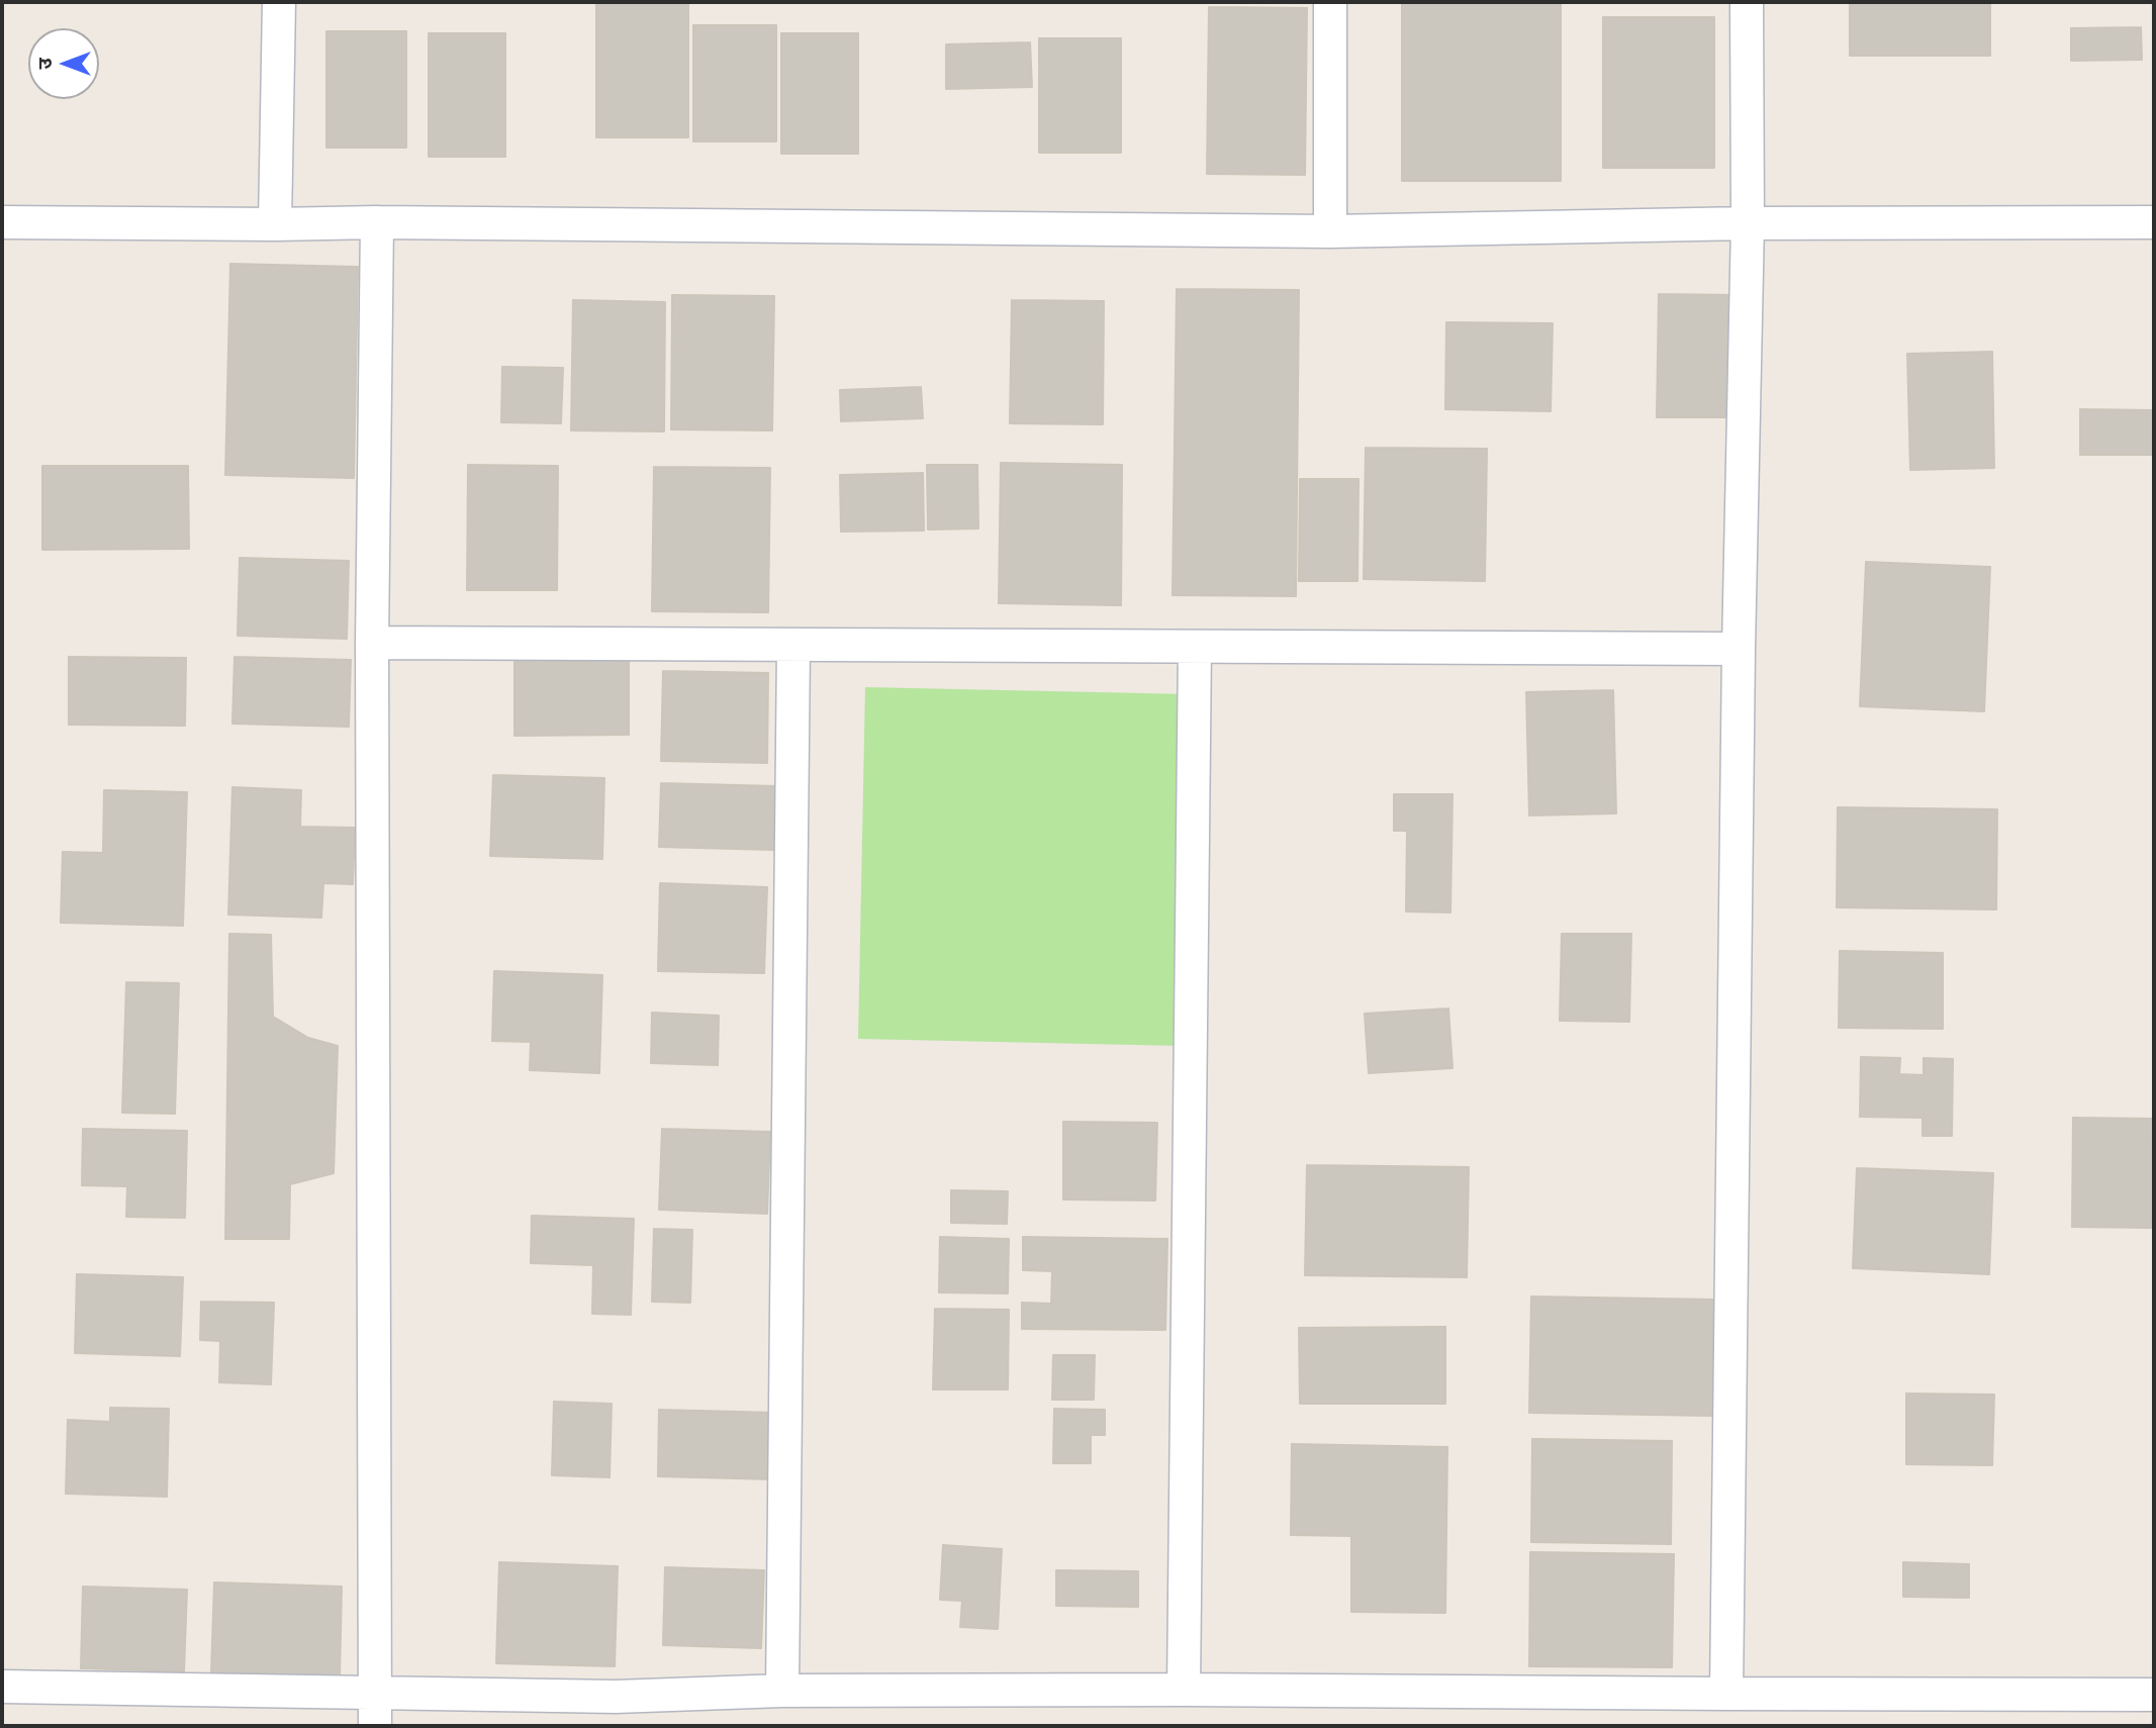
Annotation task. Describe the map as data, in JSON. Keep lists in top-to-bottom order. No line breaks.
{"north":"left"}
